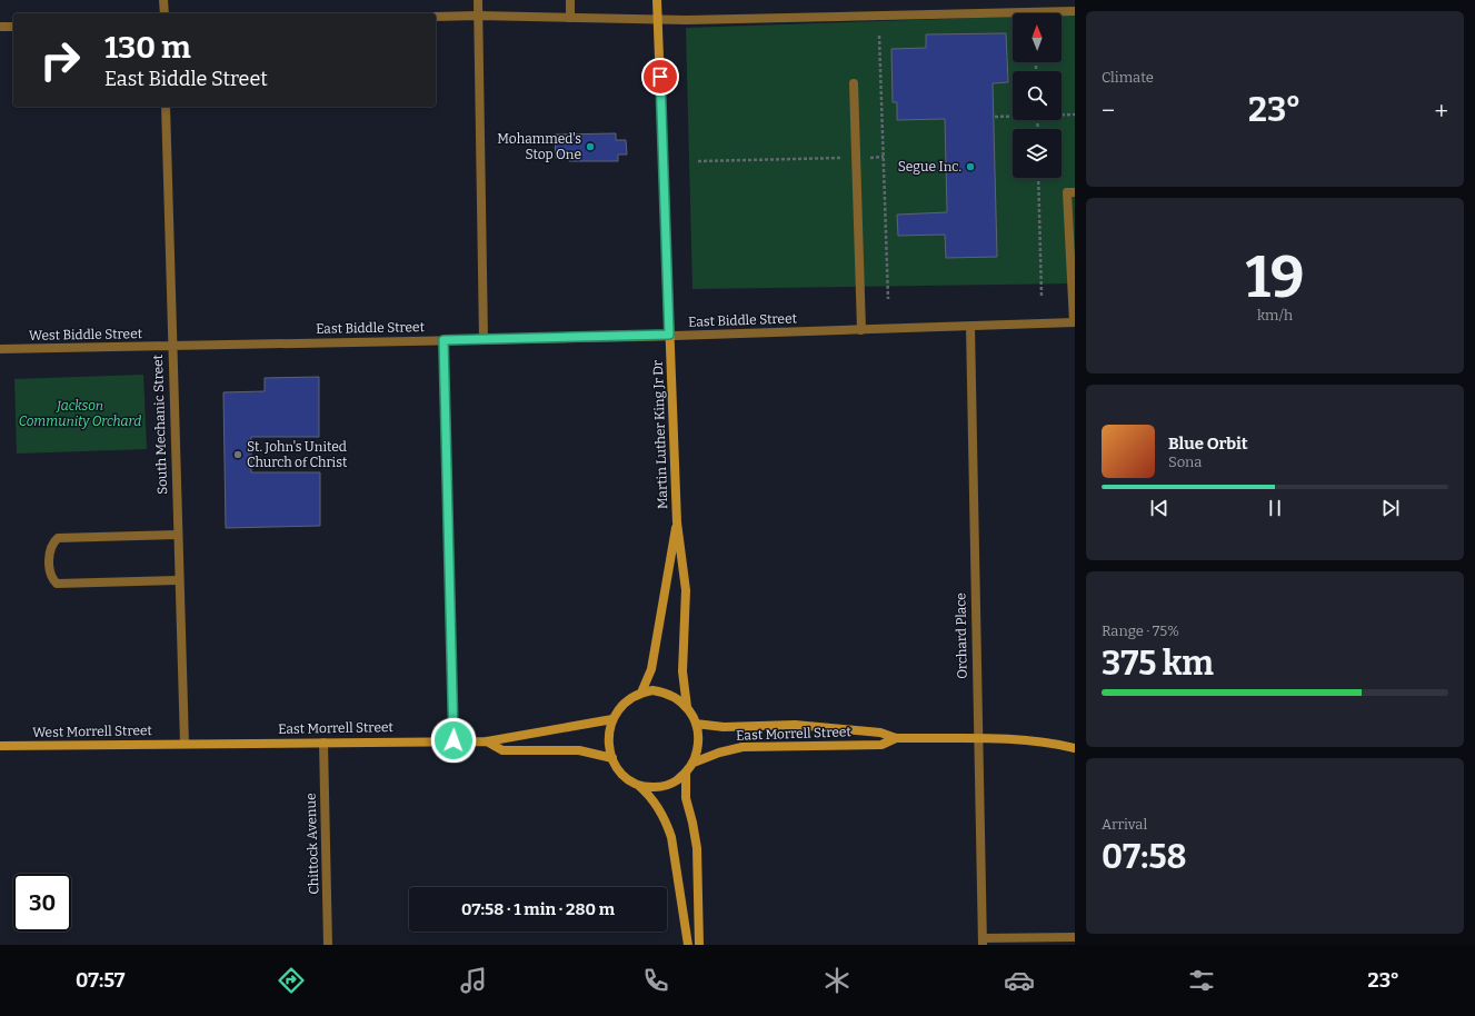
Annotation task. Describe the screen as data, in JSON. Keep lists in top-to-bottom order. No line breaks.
{"streets":{"main road":["Martin Luther King Jr Dr","East Morrell Street","West Morrell Street"],"street":["East Biddle Street","West Biddle Street","South Mechanic Street","Orchard Place","Chittock Avenue"]},"crossings":[["East Biddle Street","West Biddle Street"],["East Biddle Street","South Mechanic Street"],["East Biddle Street","Martin Luther King Jr Dr"],["East Biddle Street","Orchard Place"],["West Biddle Street","South Mechanic Street"],["South Mechanic Street","East Morrell Street"],["South Mechanic Street","West Morrell Street"],["Martin Luther King Jr Dr","East Morrell Street"],["Orchard Place","East Morrell Street"],["East Morrell Street","West Morrell Street"],["East Morrell Street","Chittock Avenue"]],"parks":["Jackson Community Orchard"],"places":["Mohammed's Stop One","Segue Inc.","St. John's United Church of Christ"],"north":"top","page":{"tile":["Climate",["19","km/h"],["Range · 75%","375 km"],["Arrival","07:58"]],"turn":["130 m","East Biddle Street"],"heat":["−","23°","+"],"song":["Blue Orbit","Sona"],"limit":"30","trip":"07:58 · 1 min · 280 m","tabs":["07:57","23°"]}}
